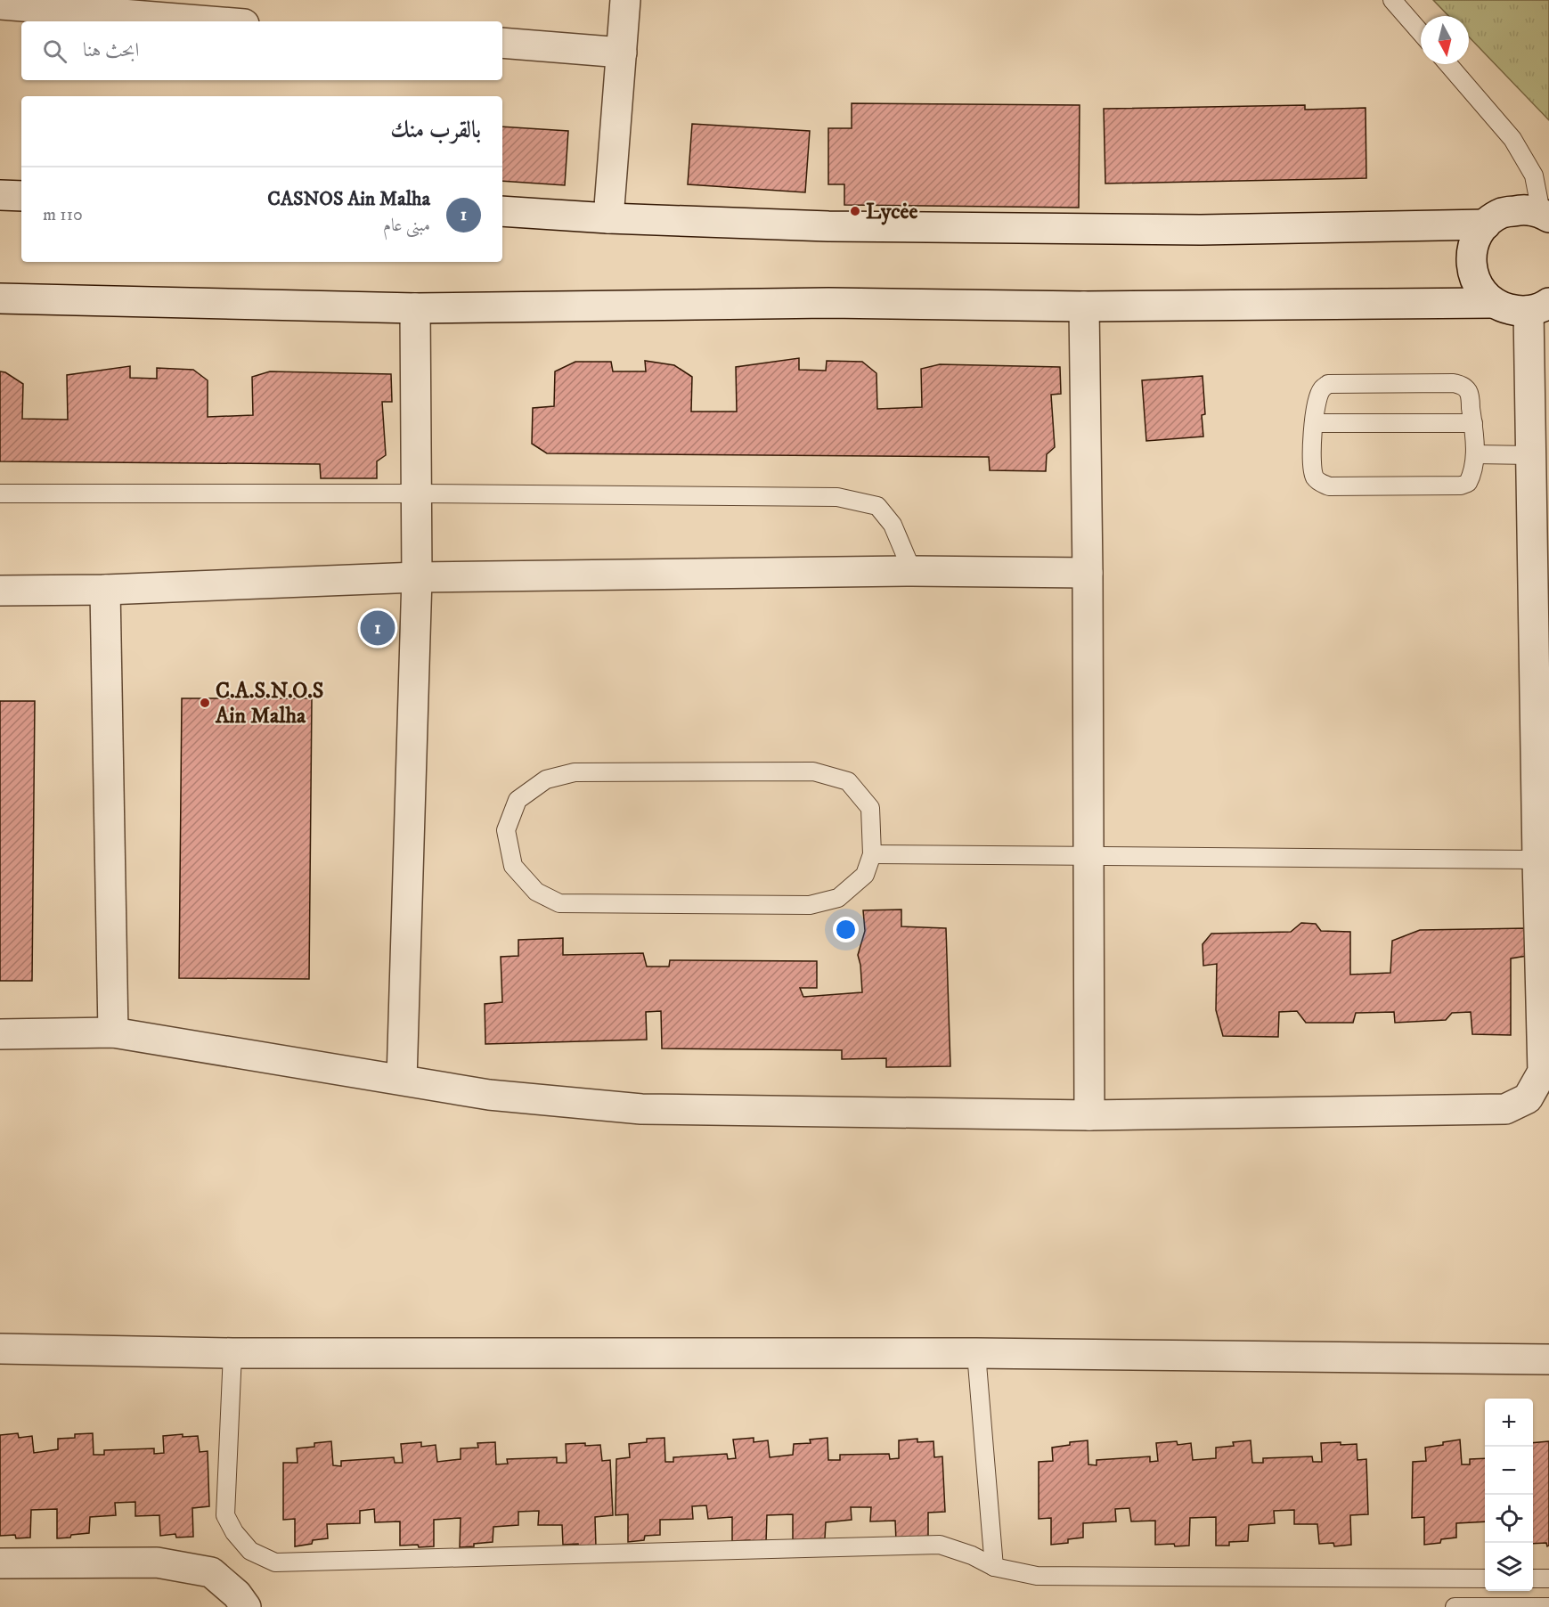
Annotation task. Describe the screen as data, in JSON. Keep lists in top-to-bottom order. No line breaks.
{"places":["Lycėe","C.A.S.N.O.S Ain Malha"],"north":"bottom","page":{"search":"ابحث هنا","heading":"بالقرب منك","list":[{"mark":"1","name":"CASNOS Ain Malha","note":"مبنى عام","value":"110 m"}],"pins":"1","map_buttons":["+","−"]}}
